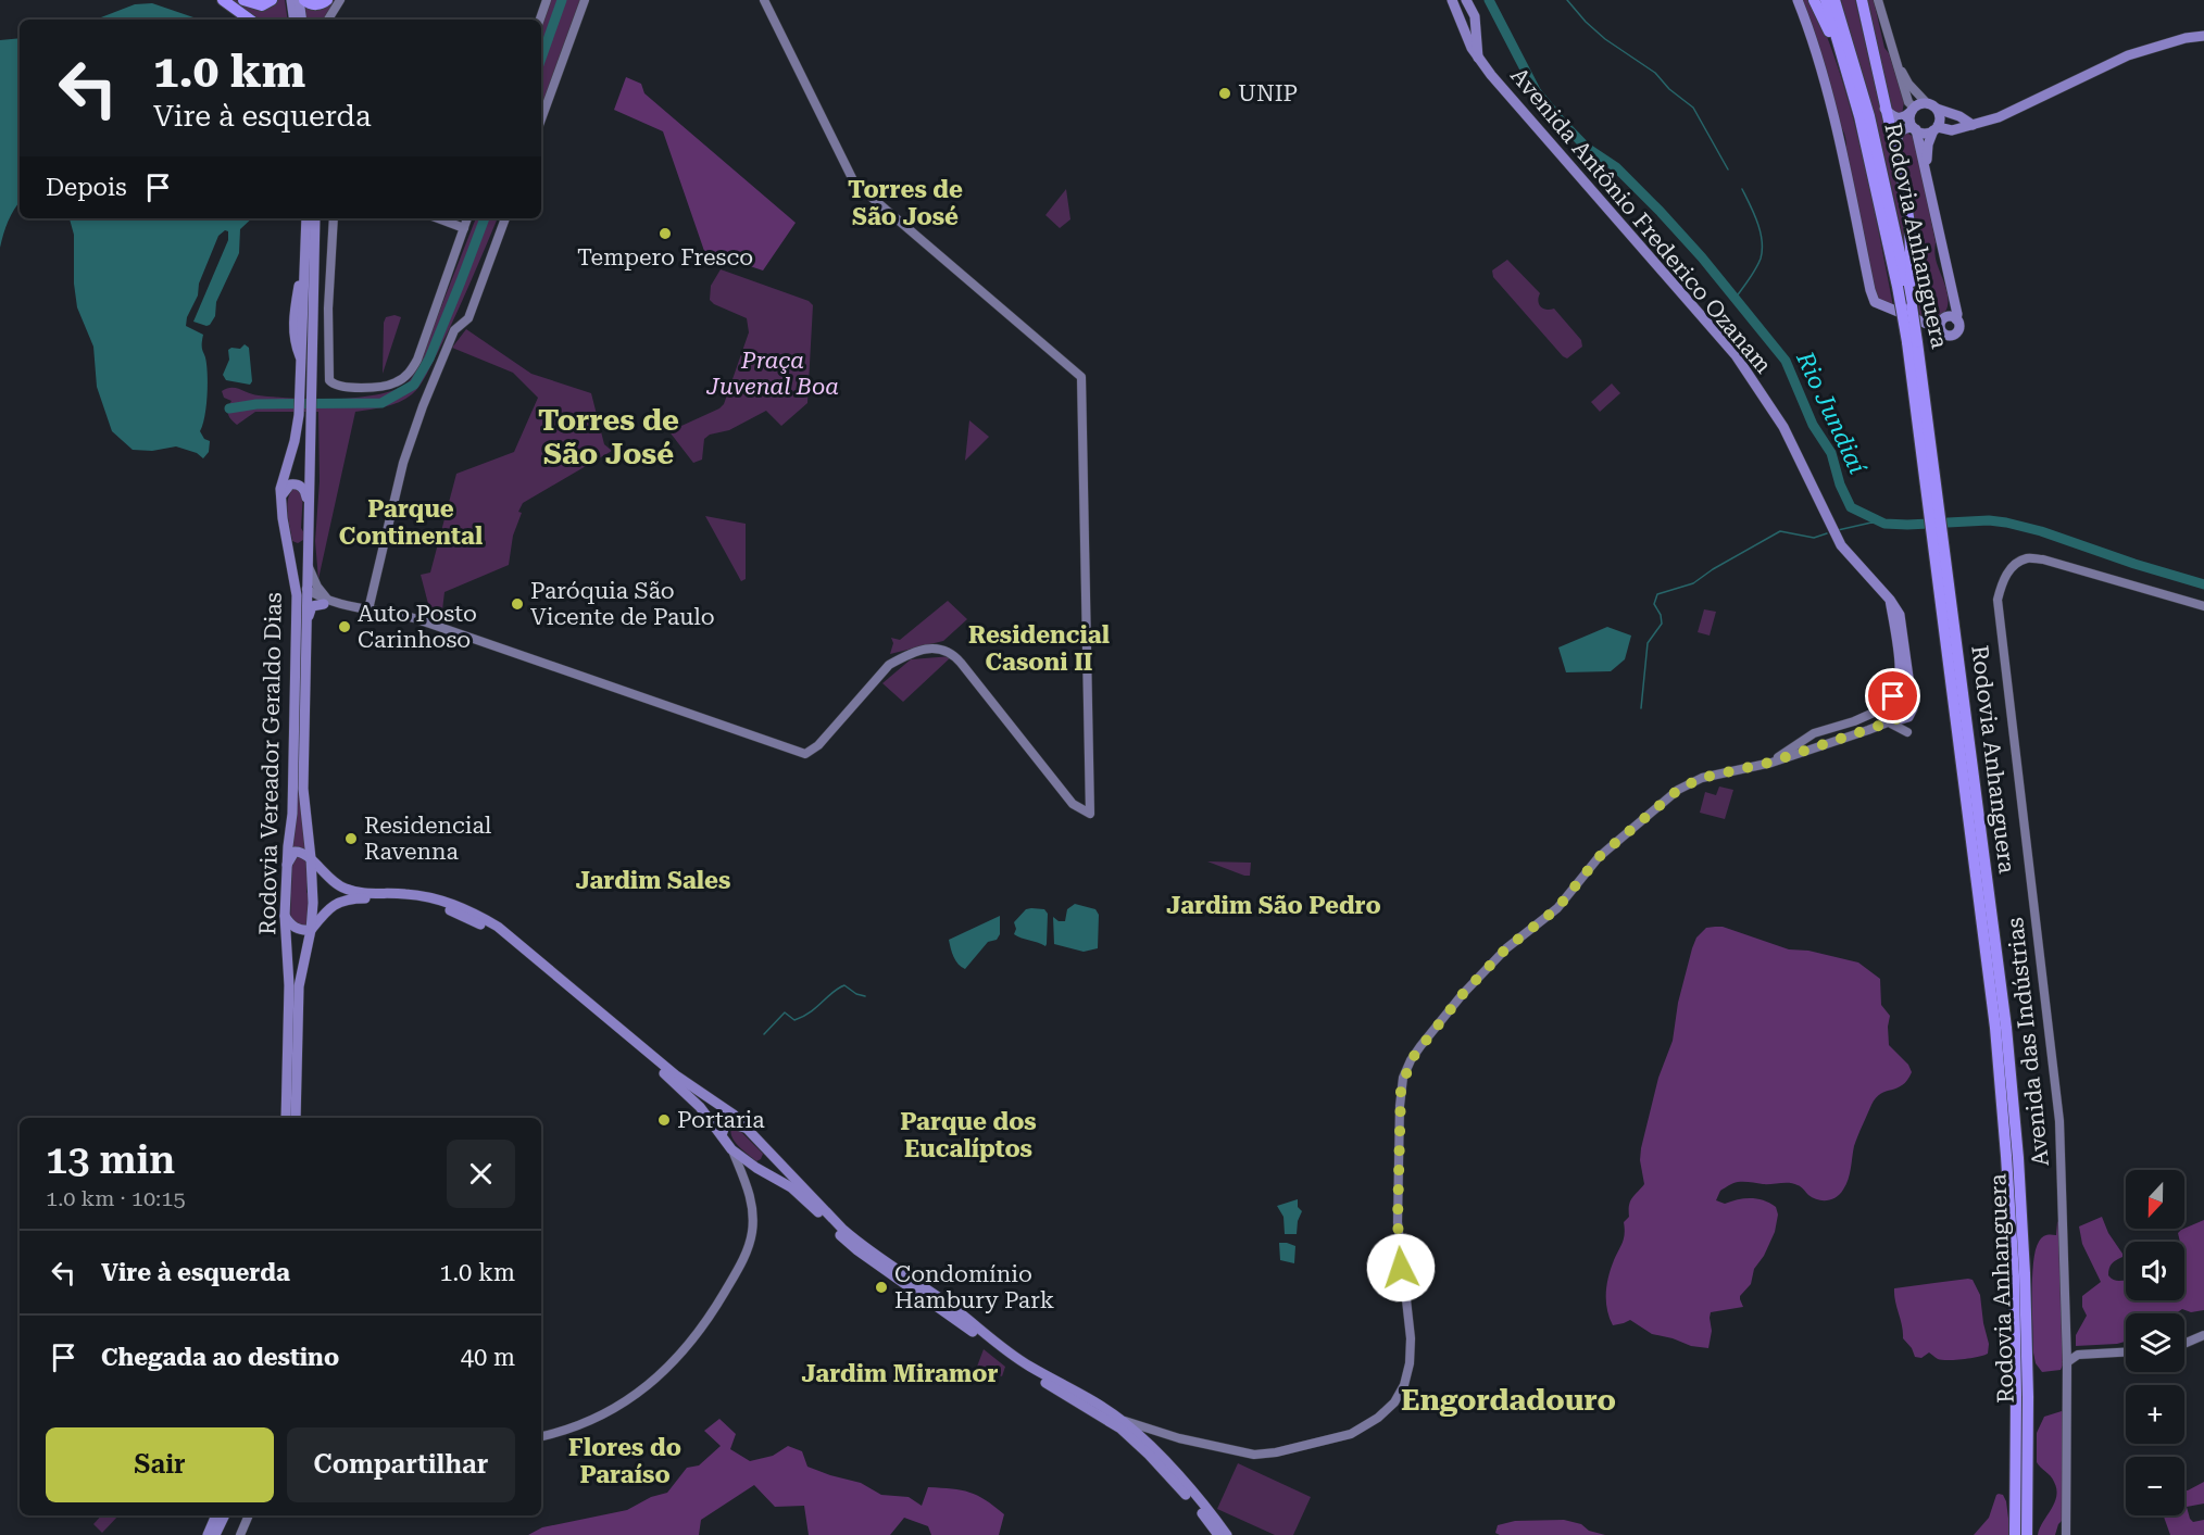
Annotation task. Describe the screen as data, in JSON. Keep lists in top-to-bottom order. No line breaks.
{"streets":{"highway":["Rodovia Anhanguera"],"main road":["Avenida Antônio Frederico Ozanam","Rodovia Vereador Geraldo Dias"],"street":["Avenida das Indústrias"]},"districts":["Torres de São José","Torres de São José","Parque Continental","Residencial Casoni II","Jardim Sales","Jardim São Pedro","Parque dos Eucalíptos","Jardim Miramor","Engordadouro","Flores do Paraíso"],"water":["Rio Jundiaí"],"parks":["Praça Juvenal Boa"],"places":["UNIP","Tempero Fresco","Paróquia São Vicente de Paulo","Auto Posto Carinhoso","Residencial Ravenna","Portaria","Condomínio Hambury Park"],"north":"bottom","page":{"turn":["1.0 km","Vire à esquerda"],"then":"Depois","heading":["13 min","1.0 km · 10:15"],"map_buttons":["+","−"],"list":[{"name":"Vire à esquerda","value":"1.0 km"},{"name":"Chegada ao destino","value":"40 m"}],"buttons":["Sair","Compartilhar"]}}
